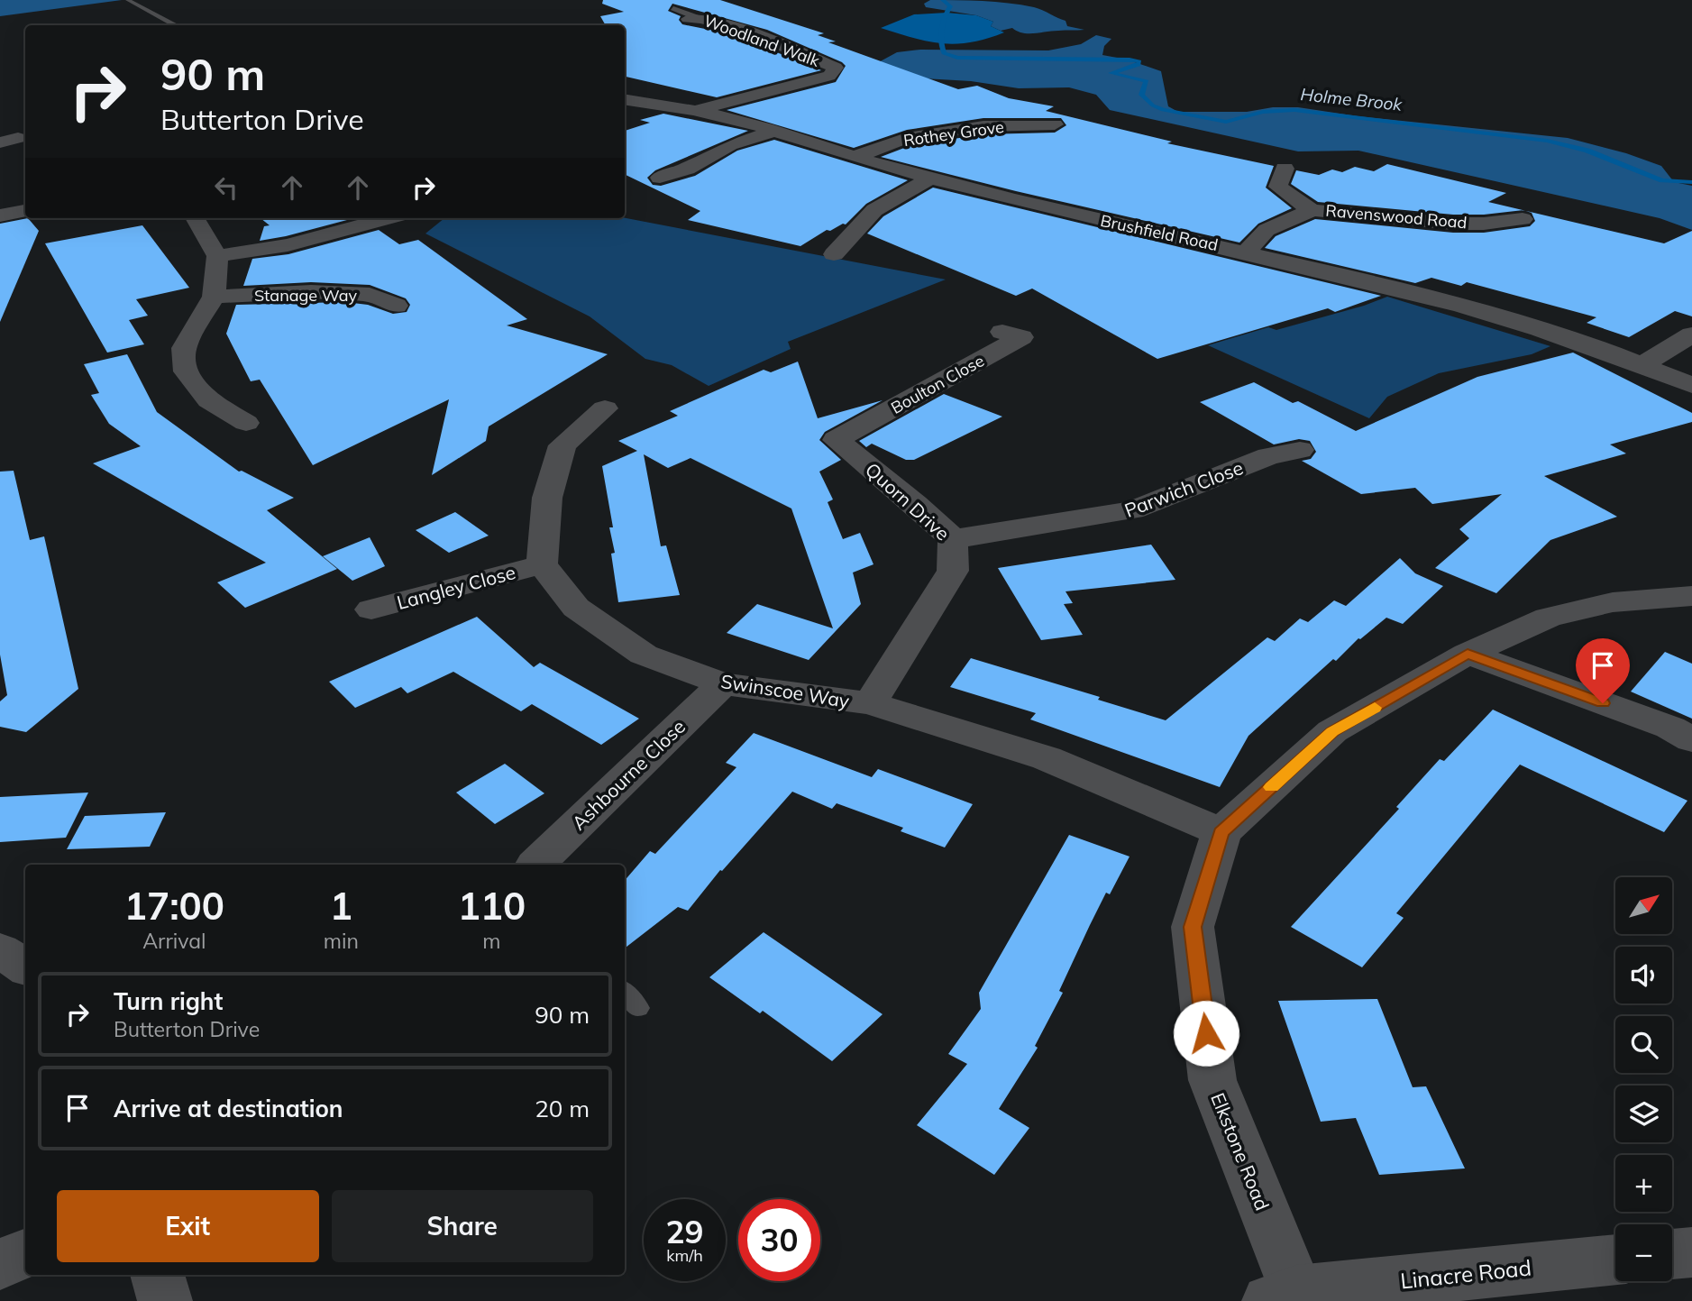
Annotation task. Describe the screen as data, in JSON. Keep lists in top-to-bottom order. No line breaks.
{"streets":{"street":["Woodland Walk","Rothey Grove","Ravenswood Road","Brushfield Road","Stanage Way","Boulton Close","Parwich Close","Quorn Drive","Langley Close","Swinscoe Way","Ashbourne Close","Elkstone Road","Linacre Road"]},"crossings":[["Woodland Walk","Brushfield Road"],["Rothey Grove","Brushfield Road"],["Ravenswood Road","Brushfield Road"],["Boulton Close","Quorn Drive"],["Parwich Close","Quorn Drive"],["Quorn Drive","Swinscoe Way"],["Langley Close","Swinscoe Way"],["Swinscoe Way","Ashbourne Close"],["Swinscoe Way","Elkstone Road"],["Elkstone Road","Linacre Road"]],"water":["Holme Brook"],"north":"top right","page":{"turn":["90 m","Butterton Drive"],"eta":["17:00","Arrival","1","min","110","m"],"map_buttons":["+","−"],"list":[{"name":"Turn right","note":"Butterton Drive","value":"90 m"},{"name":"Arrive at destination","value":"20 m"}],"buttons":["Exit","Share"],"speed":"29 km/h","limit":"30"}}
